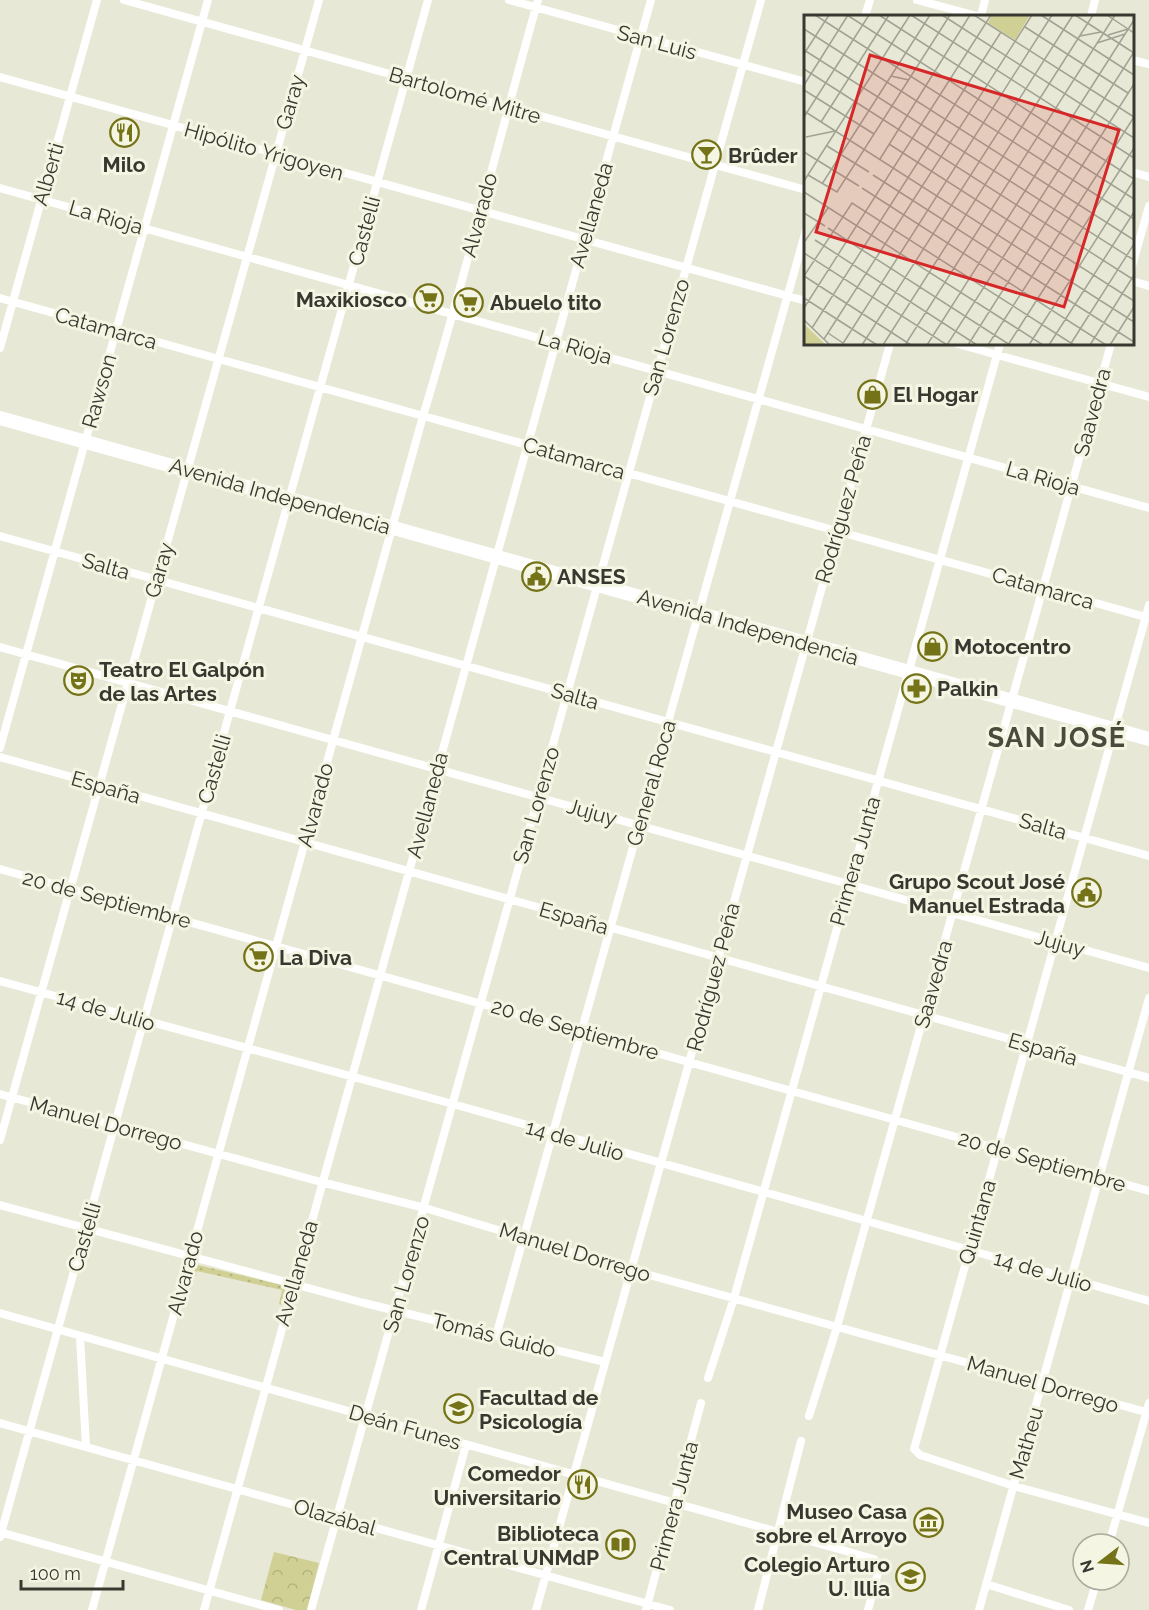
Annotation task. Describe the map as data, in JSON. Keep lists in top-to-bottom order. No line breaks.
{"streets":{"main road":["Avenida Independencia"],"street":["San Luis","Bartolomé Mitre","Garay","Hipólito Yrigoyen","Alberti","Alvarado","Avellaneda","La Rioja","Castelli","Catamarca","San Lorenzo","Rawson","Saavedra","Rodríguez Peña","Salta","General Roca","España","Jujuy","Primera Junta","20 de Septiembre","14 de Julio","Manuel Dorrego","Quintana","Tomás Guido","Deán Funes","Matheu","Olazábal"]},"crossings":[["San Luis","Alvarado"],["San Luis","Avellaneda"],["San Luis","San Lorenzo"],["Bartolomé Mitre","Garay"],["Bartolomé Mitre","Alvarado"],["Bartolomé Mitre","Avellaneda"],["Bartolomé Mitre","Castelli"],["Bartolomé Mitre","San Lorenzo"],["Bartolomé Mitre","Rawson"],["Garay","Hipólito Yrigoyen"],["Garay","La Rioja"],["Garay","Catamarca"],["Garay","Avenida Independencia"],["Garay","Salta"],["Garay","España"],["Garay","Jujuy"],["Garay","20 de Septiembre"],["Garay","14 de Julio"],["Garay","Manuel Dorrego"],["Hipólito Yrigoyen","Alberti"],["Hipólito Yrigoyen","Alvarado"],["Hipólito Yrigoyen","Avellaneda"],["Hipólito Yrigoyen","Castelli"],["Hipólito Yrigoyen","San Lorenzo"],["Hipólito Yrigoyen","Rawson"],["Hipólito Yrigoyen","General Roca"],["Alberti","La Rioja"],["Alberti","Catamarca"],["Alvarado","La Rioja"],["Alvarado","Catamarca"],["Alvarado","Avenida Independencia"],["Alvarado","Salta"],["Alvarado","España"],["Alvarado","Jujuy"],["Alvarado","20 de Septiembre"],["Alvarado","14 de Julio"],["Alvarado","Manuel Dorrego"],["Alvarado","Tomás Guido"],["Alvarado","Deán Funes"],["Alvarado","Olazábal"],["Avellaneda","La Rioja"],["Avellaneda","Catamarca"],["Avellaneda","Avenida Independencia"],["Avellaneda","Salta"],["Avellaneda","España"],["Avellaneda","Jujuy"],["Avellaneda","20 de Septiembre"],["Avellaneda","14 de Julio"],["Avellaneda","Manuel Dorrego"],["Avellaneda","Tomás Guido"],["Avellaneda","Deán Funes"],["Avellaneda","Olazábal"],["La Rioja","Castelli"],["La Rioja","San Lorenzo"],["La Rioja","Rawson"],["La Rioja","Saavedra"],["La Rioja","Rodríguez Peña"],["La Rioja","General Roca"],["La Rioja","Primera Junta"],["Castelli","Catamarca"],["Castelli","Avenida Independencia"],["Castelli","Salta"],["Castelli","España"],["Castelli","Jujuy"],["Castelli","20 de Septiembre"],["Castelli","14 de Julio"],["Castelli","Manuel Dorrego"],["Castelli","Tomás Guido"],["Castelli","Deán Funes"],["Castelli","Olazábal"],["Catamarca","San Lorenzo"],["Catamarca","Rawson"],["Catamarca","Saavedra"],["Catamarca","Rodríguez Peña"],["Catamarca","General Roca"],["Catamarca","Primera Junta"],["Catamarca","Quintana"],["San Lorenzo","Avenida Independencia"],["San Lorenzo","Salta"],["San Lorenzo","España"],["San Lorenzo","Jujuy"],["San Lorenzo","20 de Septiembre"],["San Lorenzo","14 de Julio"],["San Lorenzo","Manuel Dorrego"],["San Lorenzo","Tomás Guido"],["San Lorenzo","Deán Funes"],["San Lorenzo","Olazábal"],["Rawson","Avenida Independencia"],["Rawson","Salta"],["Rawson","Jujuy"],["Saavedra","Avenida Independencia"],["Saavedra","Salta"],["Saavedra","España"],["Saavedra","Jujuy"],["Saavedra","20 de Septiembre"],["Saavedra","14 de Julio"],["Saavedra","Manuel Dorrego"],["Avenida Independencia","Rodríguez Peña"],["Avenida Independencia","General Roca"],["Avenida Independencia","Primera Junta"],["Avenida Independencia","Quintana"],["Rodríguez Peña","Salta"],["Rodríguez Peña","España"],["Rodríguez Peña","Jujuy"],["Rodríguez Peña","20 de Septiembre"],["Rodríguez Peña","14 de Julio"],["Rodríguez Peña","Manuel Dorrego"],["Rodríguez Peña","Tomás Guido"],["Rodríguez Peña","Deán Funes"],["Rodríguez Peña","Olazábal"],["Salta","General Roca"],["Salta","Primera Junta"],["Salta","Quintana"],["General Roca","España"],["General Roca","Jujuy"],["General Roca","20 de Septiembre"],["General Roca","14 de Julio"],["General Roca","Manuel Dorrego"],["General Roca","Tomás Guido"],["España","Primera Junta"],["España","Quintana"],["España","Matheu"],["Jujuy","Primera Junta"],["Jujuy","Quintana"],["Primera Junta","20 de Septiembre"],["Primera Junta","14 de Julio"],["Primera Junta","Manuel Dorrego"],["Primera Junta","Deán Funes"],["Primera Junta","Olazábal"],["20 de Septiembre","Quintana"],["20 de Septiembre","Matheu"],["14 de Julio","Quintana"],["14 de Julio","Matheu"],["Manuel Dorrego","Quintana"],["Manuel Dorrego","Matheu"],["Quintana","Matheu"]],"districts":["SAN JOSÉ"],"places":{"restaurant":["Milo","Comedor Universitario"],"bar":["Brûder"],"supermarket":["Maxikiosco","Abuelo tito","La Diva"],"shop":["El Hogar","Motocentro"],"public building":["ANSES","Grupo Scout José Manuel Estrada"],"theatre":["Teatro El Galpón de las Artes"],"pharmacy":["Palkin"],"school or university":["Facultad de Psicología","Colegio Arturo U. Illia"],"museum":["Museo Casa sobre el Arroyo"],"library":["Biblioteca Central UNMdP"]},"scale_bar":"100 m","north":"left"}
